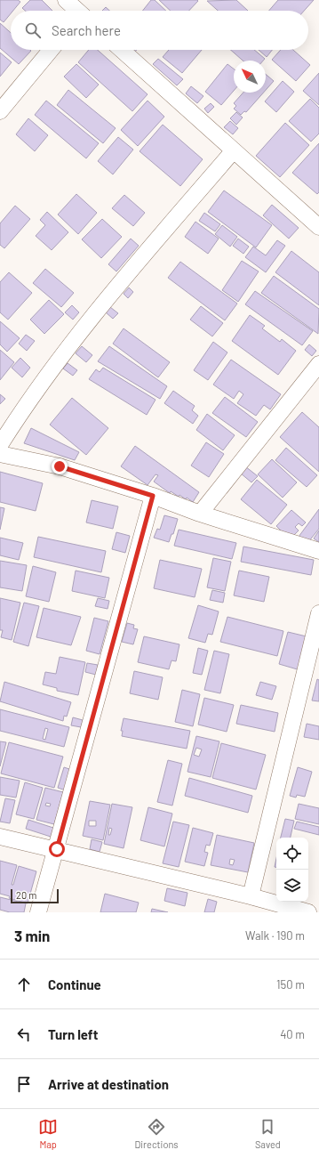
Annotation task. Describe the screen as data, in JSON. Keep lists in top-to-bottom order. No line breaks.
{"scale_bar":"20 m","north":"top left","page":{"search":"Search here","scale":"20 m","heading":["3 min","Walk · 190 m"],"list":[["Continue","150 m"],["Turn left","40 m"],"Arrive at destination"],"nav":["Map","Directions","Saved"]}}
